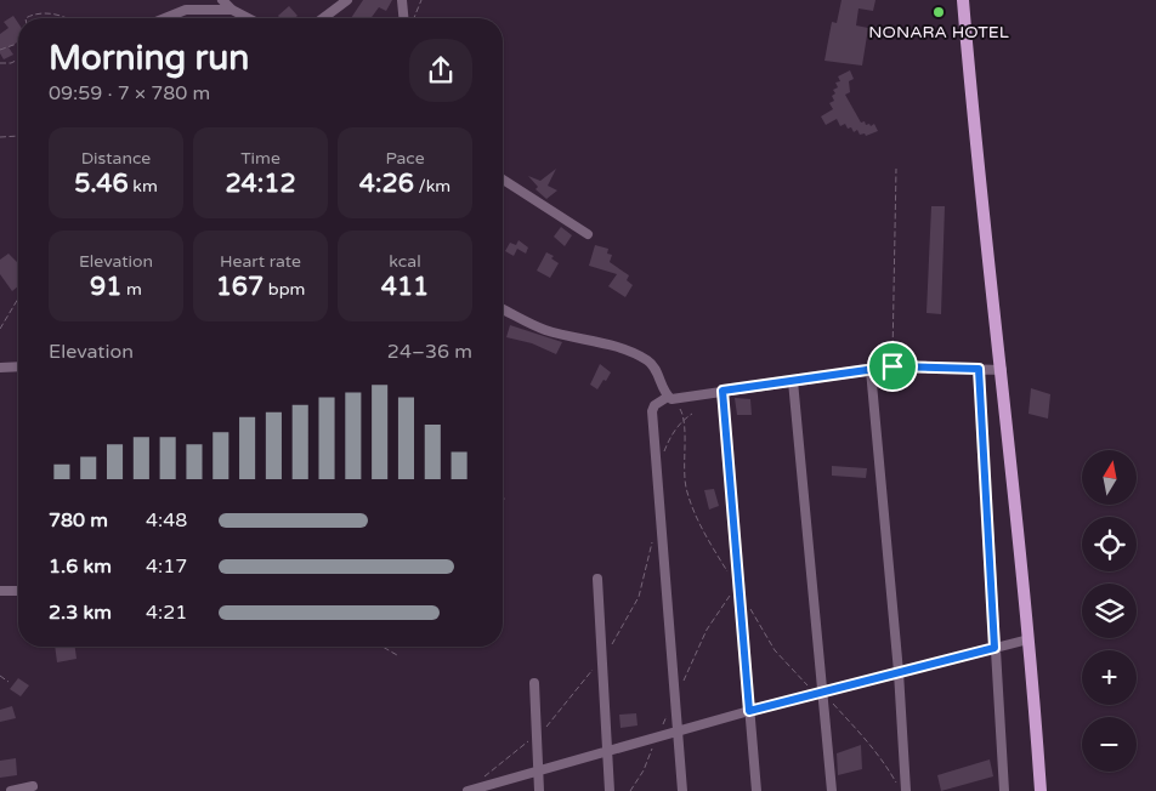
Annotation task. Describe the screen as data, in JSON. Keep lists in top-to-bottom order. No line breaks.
{"places":["NONARA HOTEL"],"north":"top","page":{"heading":["Morning run","09:59 · 7 × 780 m"],"stats":[["Distance","5.46 km"],["Time","24:12"],["Pace","4:26 /km"],["Elevation","91 m"],["Heart rate","167 bpm"],["kcal","411"]],"chart":["Elevation","24–36 m"],"map_buttons":["+","−"],"list":[{"name":"780 m","note":"4:48"},{"name":"1.6 km","note":"4:17"},{"name":"2.3 km","note":"4:21"}]}}
